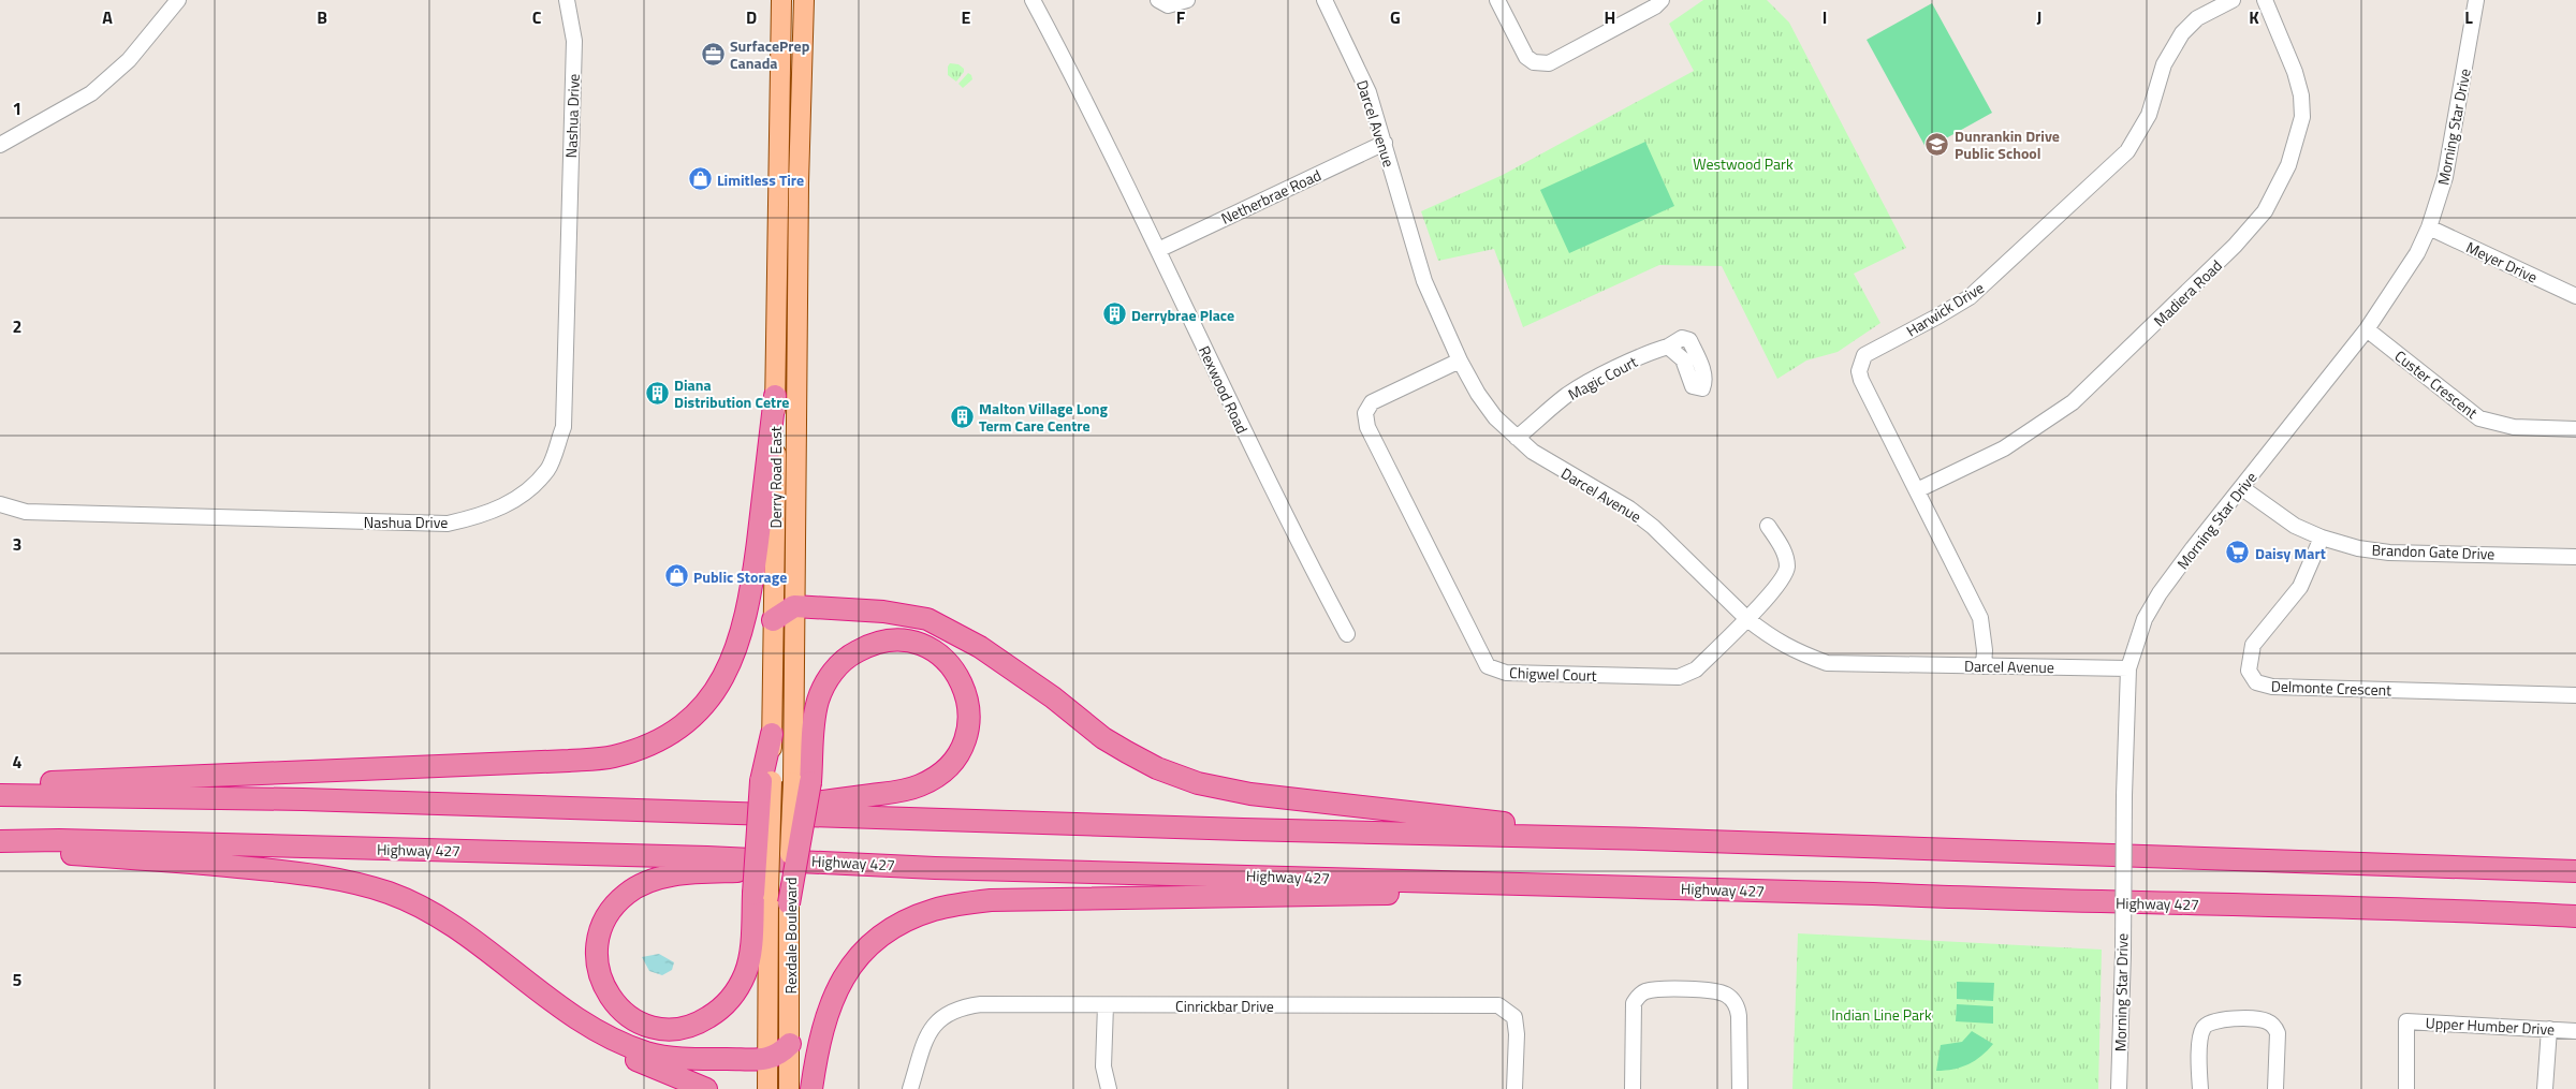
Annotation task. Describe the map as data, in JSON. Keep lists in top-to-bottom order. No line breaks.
{"streets":{"highway":["Highway 427"],"main road":["Derry Road East","Rexdale Boulevard"],"street":["Nashua Drive","Darcel Avenue","Morning Star Drive","Netherbrae Road","Meyer Drive","Madiera Road","Harwick Drive","Magic Court","Custer Crescent","Rexwood Road","Brandon Gate Drive","Chigwel Court","Delmonte Crescent","Cinrickbar Drive","Upper Humber Drive"]},"crossings":[["Darcel Avenue","Morning Star Drive"],["Darcel Avenue","Netherbrae Road"],["Darcel Avenue","Harwick Drive"],["Darcel Avenue","Magic Court"],["Darcel Avenue","Chigwel Court"],["Morning Star Drive","Meyer Drive"],["Morning Star Drive","Custer Crescent"],["Morning Star Drive","Brandon Gate Drive"],["Netherbrae Road","Rexwood Road"],["Madiera Road","Harwick Drive"],["Brandon Gate Drive","Delmonte Crescent"]],"parks":["Westwood Park","Indian Line Park"],"places":{"office":["SurfacePrep Canada"],"school or university":["Dunrankin Drive Public School"],"shop":["Limitless Tire","Public Storage"],"building":["Derrybrae Place","Diana Distribution Cetre","Malton Village Long Term Care Centre"],"supermarket":["Daisy Mart"]},"grid":{"columns":["A","B","C","D","E","F","G","H","I","J","K","L"],"rows":["1","2","3","4","5"]}}
